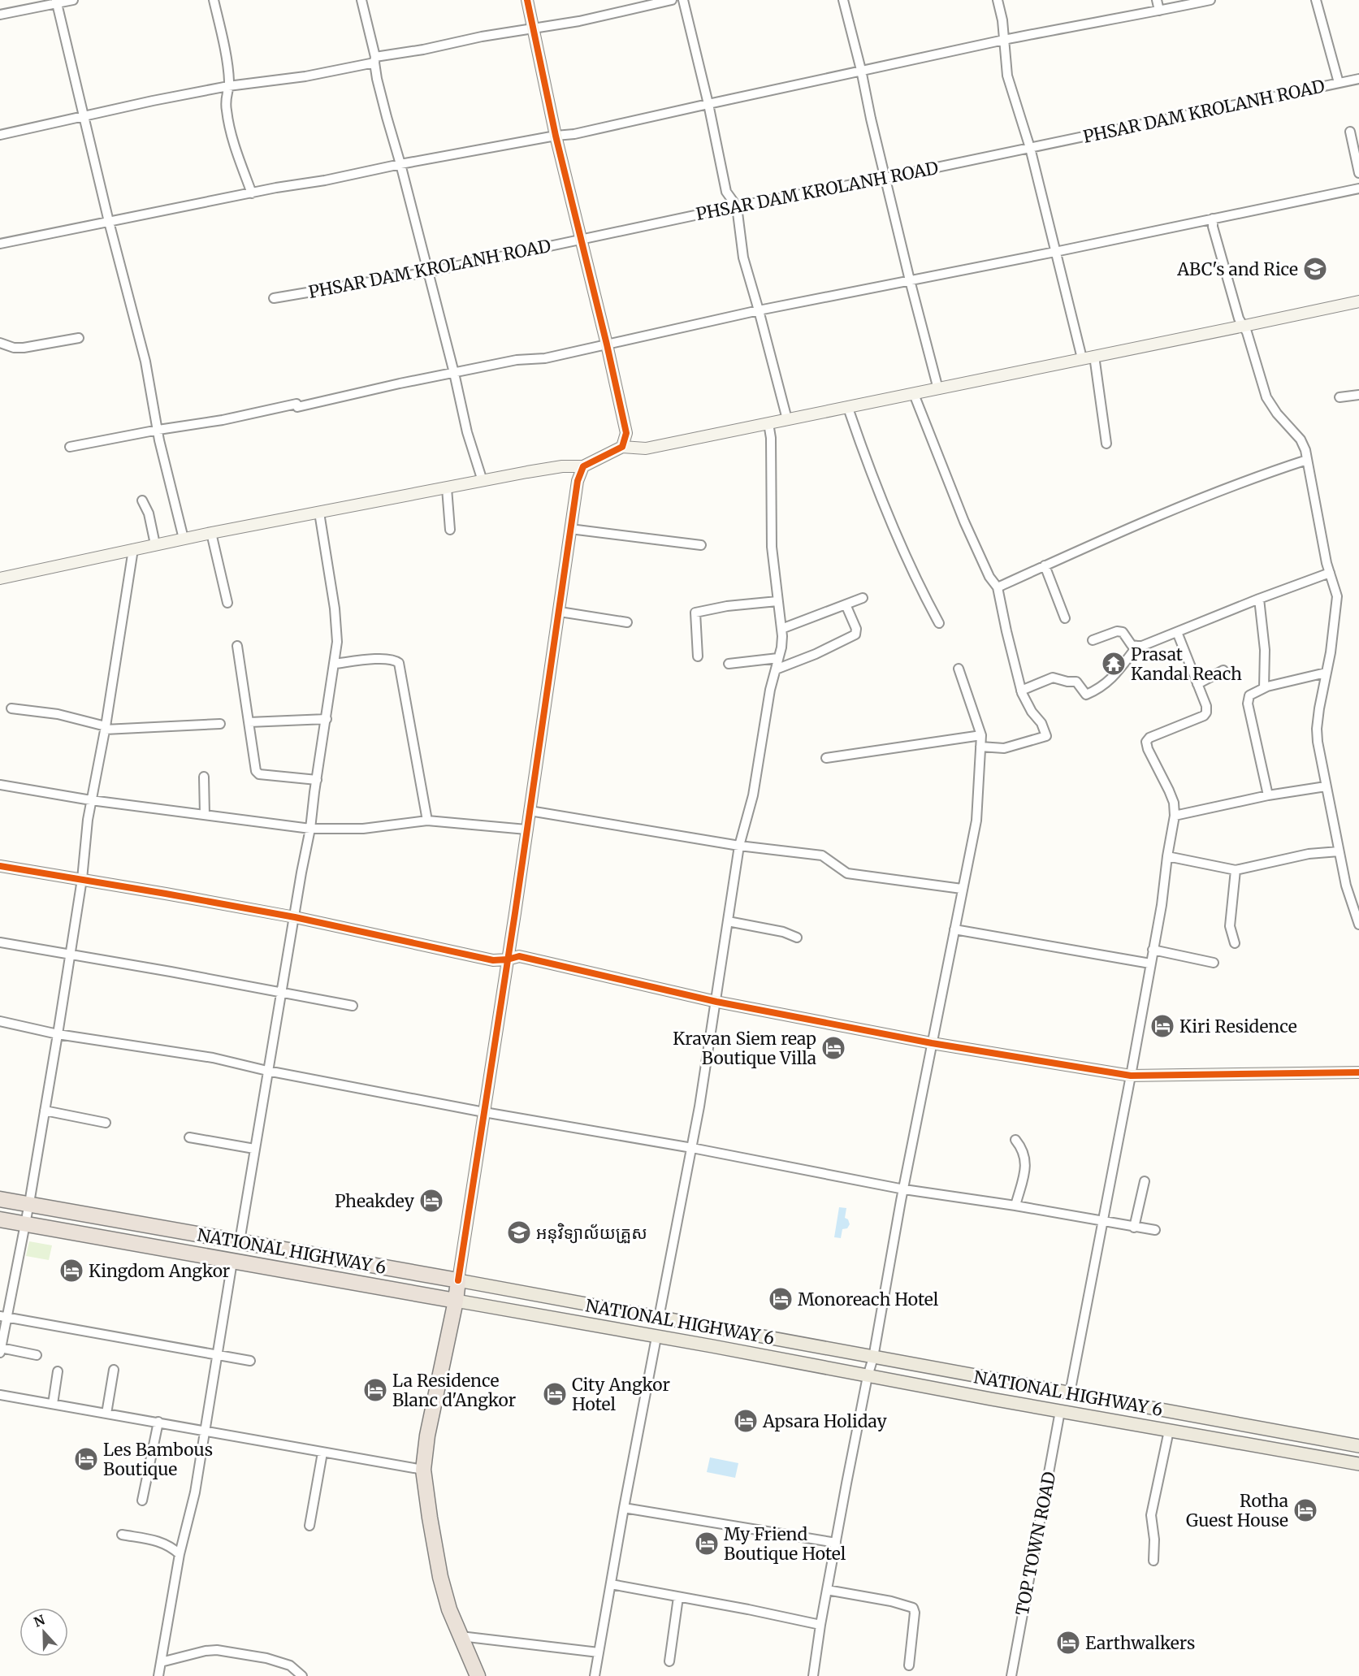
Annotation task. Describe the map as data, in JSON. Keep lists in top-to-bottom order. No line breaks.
{"streets":{"highway":["NATIONAL HIGHWAY 6"],"street":["PHSAR DAM KROLANH ROAD","TOP TOWN ROAD"]},"crossings":[["NATIONAL HIGHWAY 6","TOP TOWN ROAD"]],"places":{"school or university":["ABC's and Rice","អនុវិទ្យាល័យគ្រួស"],"temple":["Prasat Kandal Reach"],"hotel":["Kiri Residence","Kravan Siem reap Boutique Villa","Pheakdey","Kingdom Angkor","Monoreach Hotel","La Residence Blanc d'Angkor","City Angkor Hotel","Apsara Holiday","Les Bambous Boutique","Rotha Guest House","My Friend Boutique Hotel","Earthwalkers"]},"north":"top"}
